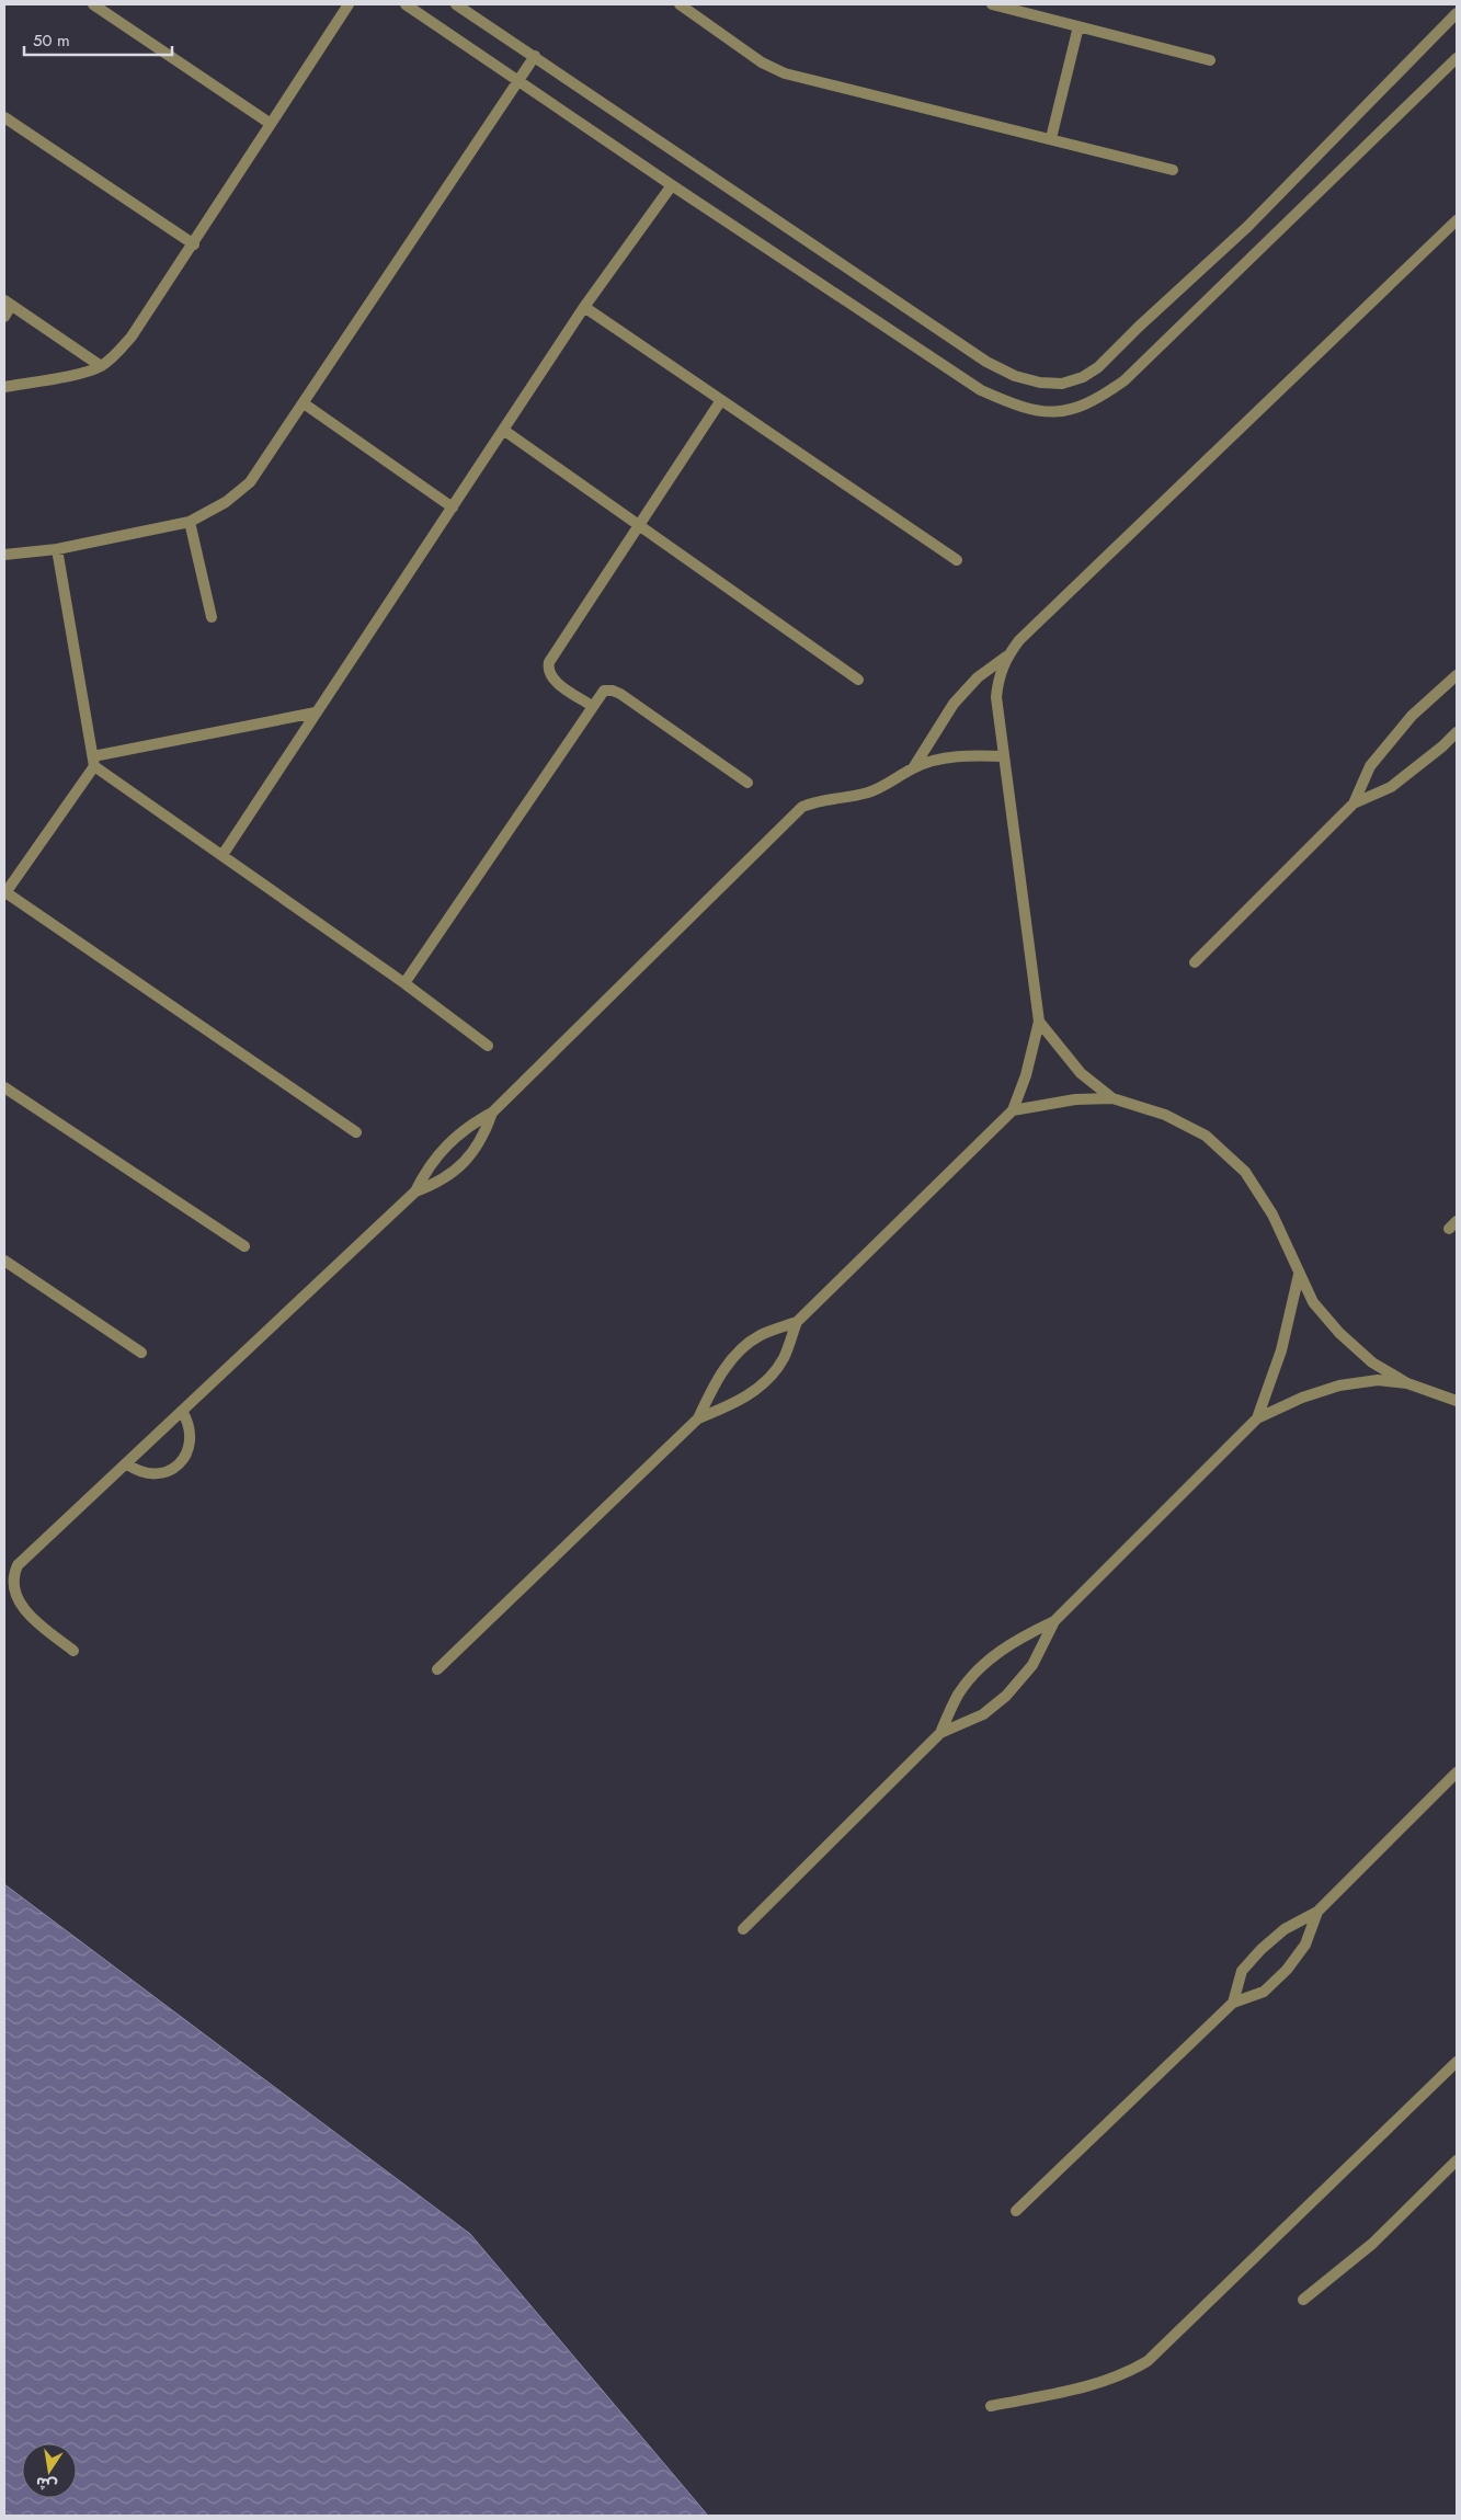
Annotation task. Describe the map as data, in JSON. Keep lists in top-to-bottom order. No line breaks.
{"scale_bar":"50 m","north":"bottom"}
